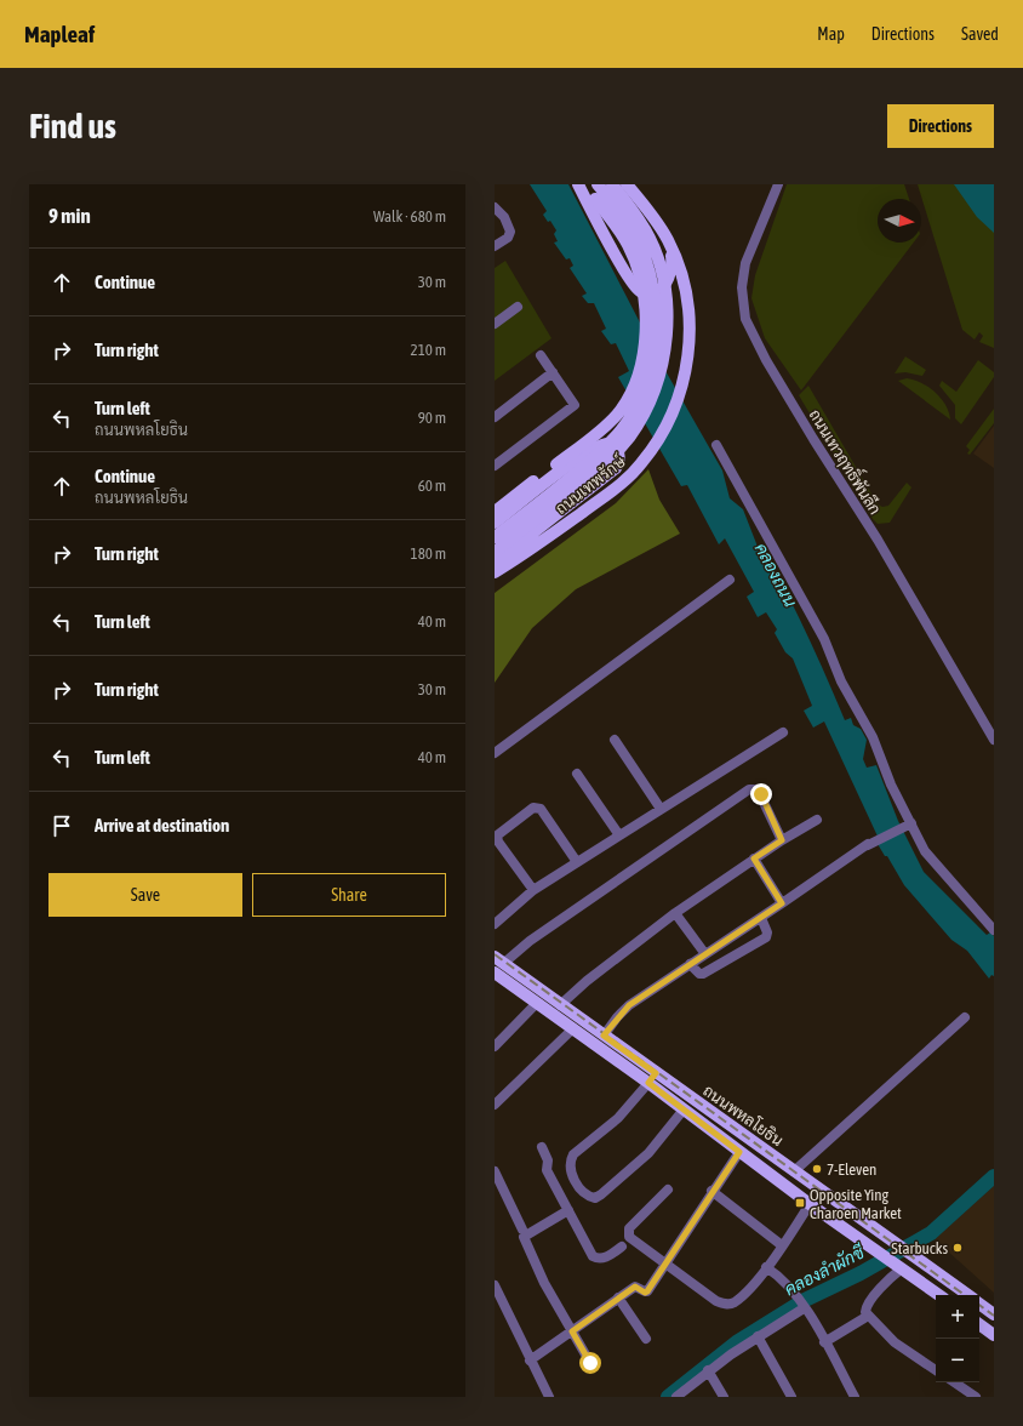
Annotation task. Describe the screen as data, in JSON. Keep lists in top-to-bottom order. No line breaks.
{"streets":{"main road":["ถนนเทพรักษ์","ถนนพหลโยธิน"],"street":["ถนนเทวฤทธิ์พันลึก"]},"water":["คลองถนน","คลองลำผักชี"],"places":{"other":["7-Eleven","Starbucks"],"transit":["Opposite Ying Charoen Market"]},"north":"right","page":{"header":"Mapleaf","nav":["Map","Directions","Saved"],"buttons":["Directions",["Save","Share"]],"title":"Find us","heading":["9 min","Walk · 680 m"],"list":[["Continue","30 m"],["Turn right","210 m"],["Turn left","ถนนพหลโยธิน","90 m"],["Continue","ถนนพหลโยธิน","60 m"],["Turn right","180 m"],["Turn left","40 m"],["Turn right","30 m"],["Turn left","40 m"],"Arrive at destination"],"map_buttons":["+","−"]}}
